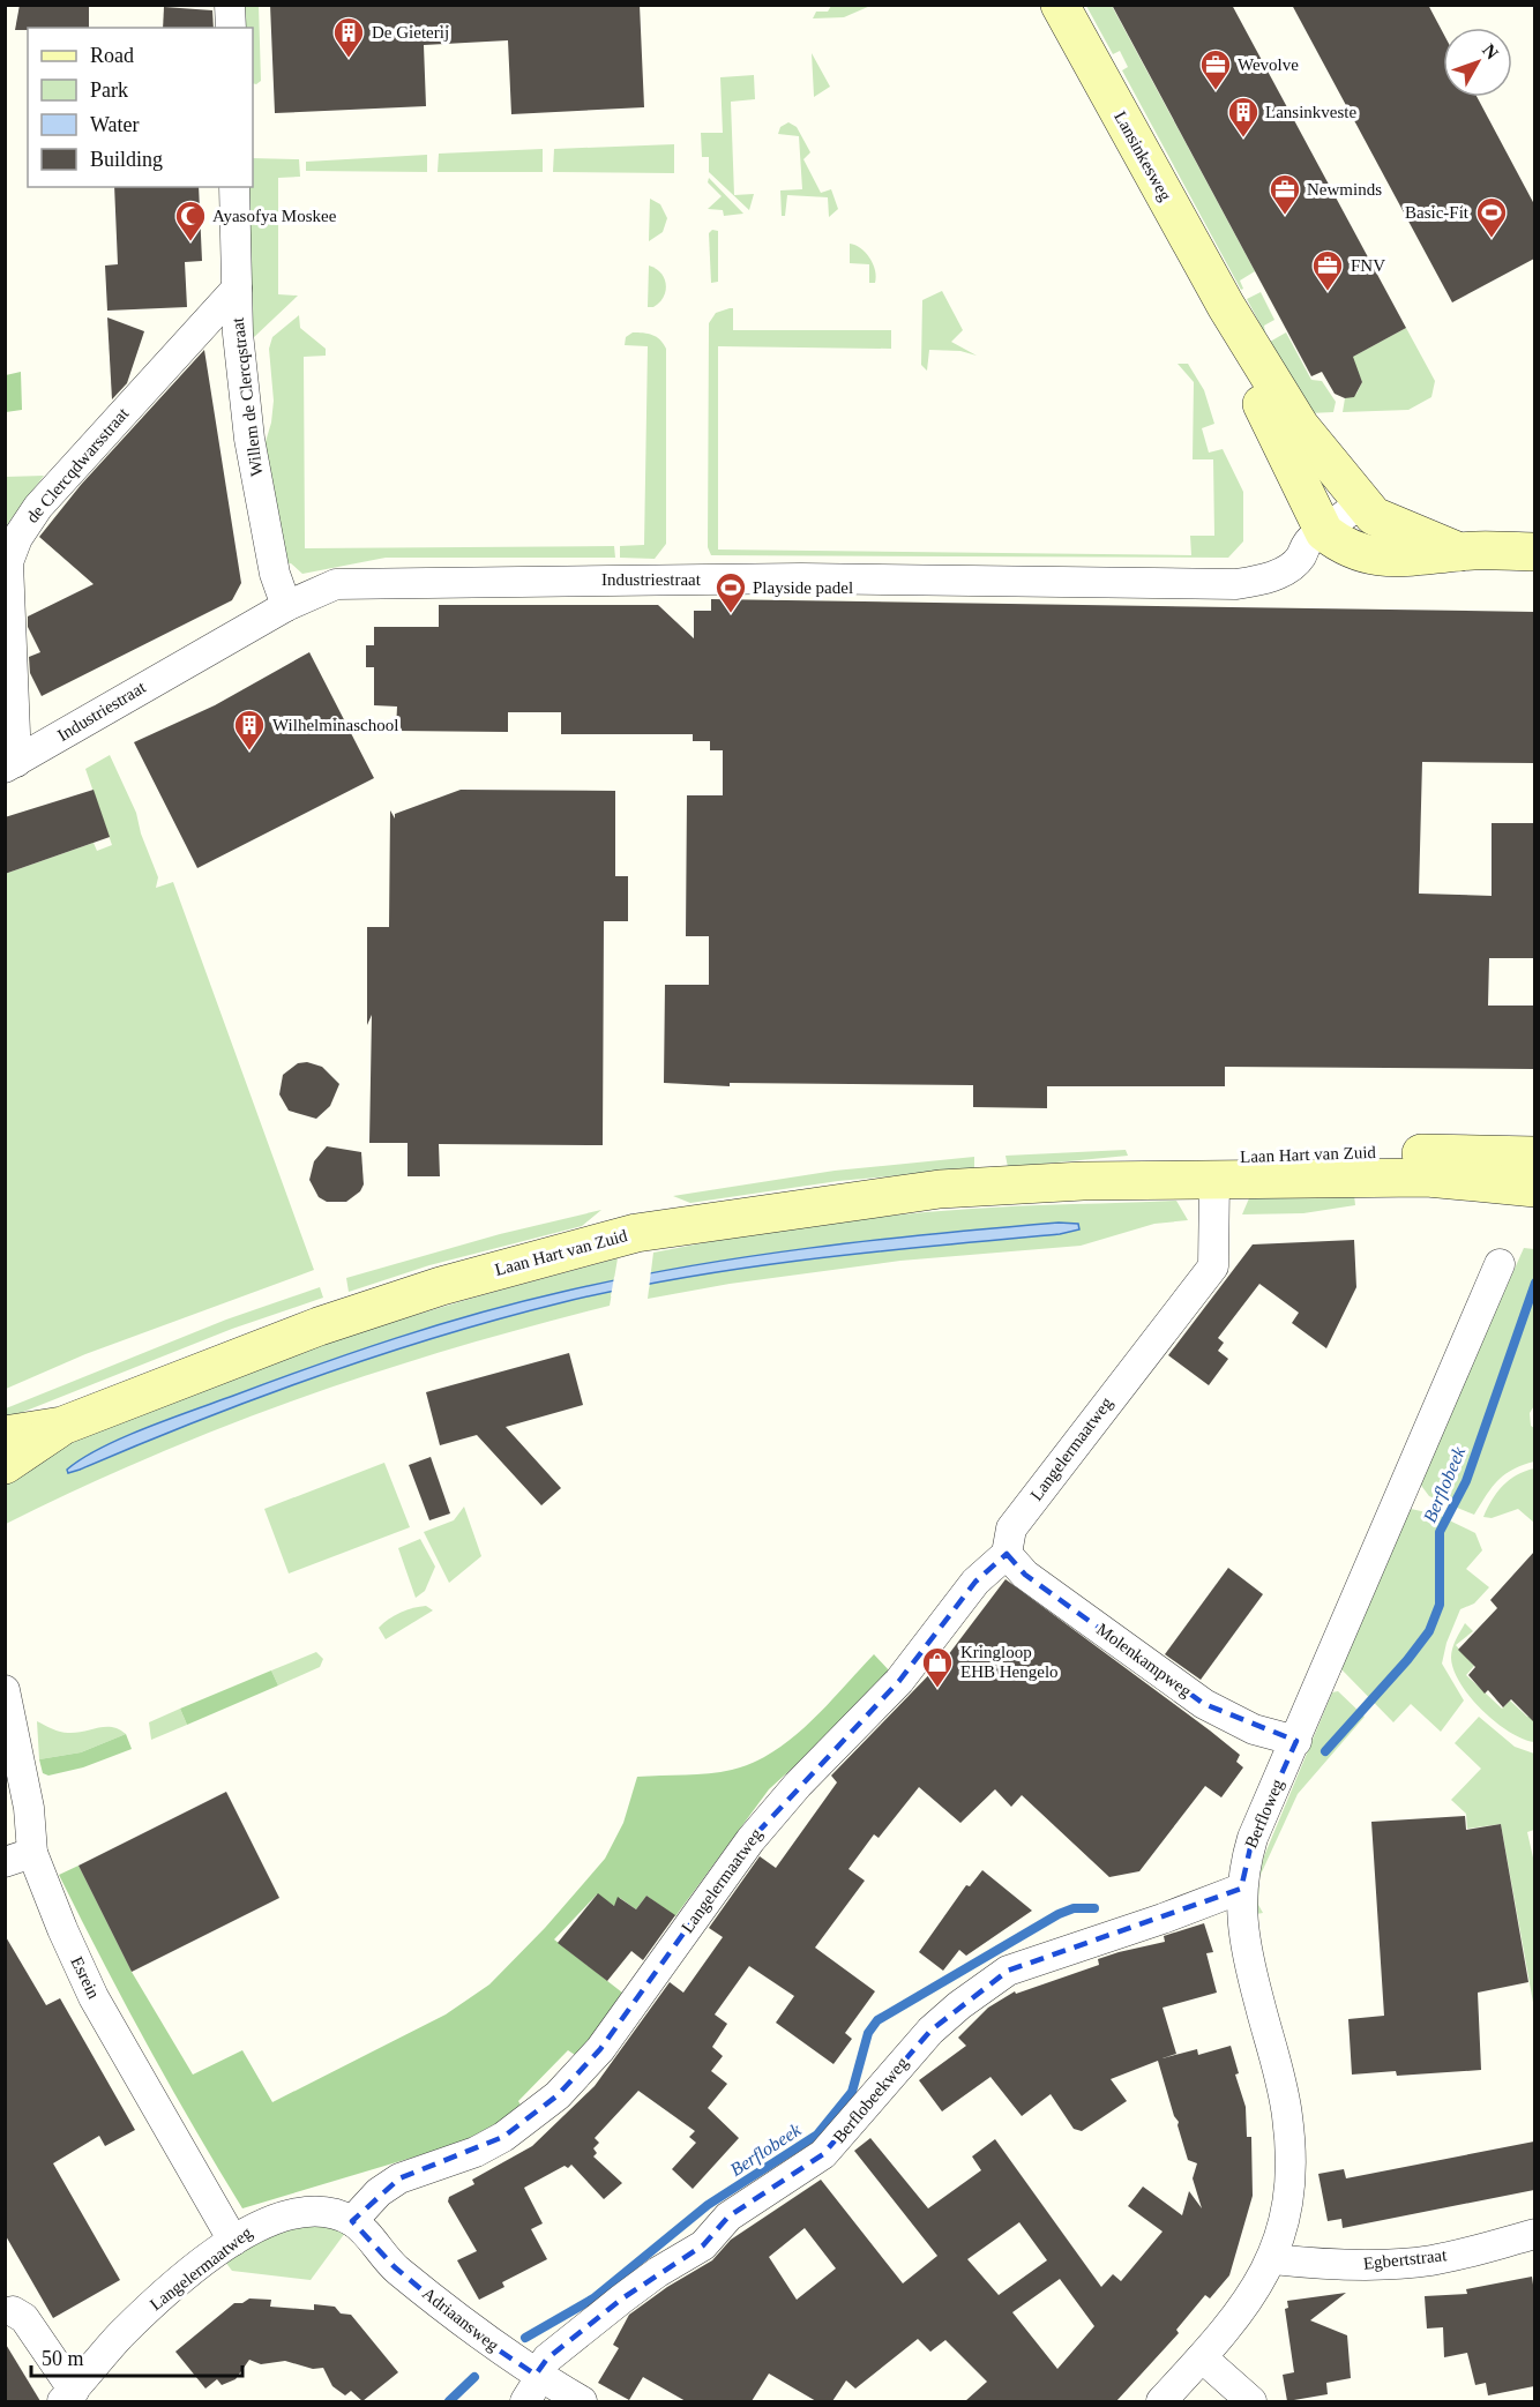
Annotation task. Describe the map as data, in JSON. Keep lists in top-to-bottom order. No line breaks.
{"streets":{"main road":["Lansinkesweg","Laan Hart van Zuid"],"street":["Willem de Clercqstraat","de Clercqdwarsstraat","Industriestraat","Langelermaatweg","Molenkampweg","Berfloweg","Esrein","Berflobeekweg","Egbertstraat","Adriaansweg"]},"crossings":[["Lansinkesweg","Industriestraat"],["Willem de Clercqstraat","de Clercqdwarsstraat"],["Willem de Clercqstraat","Industriestraat"],["de Clercqdwarsstraat","Industriestraat"],["Laan Hart van Zuid","Langelermaatweg"],["Langelermaatweg","Molenkampweg"],["Langelermaatweg","Esrein"],["Langelermaatweg","Adriaansweg"],["Molenkampweg","Berfloweg"],["Berfloweg","Berflobeekweg"],["Berfloweg","Egbertstraat"],["Berflobeekweg","Adriaansweg"]],"water":["Berflobeek"],"places":{"building":["De Gieterij","Lansinkveste","Wilhelminaschool"],"office":["Wevolve","Newminds","FNV"],"sports":["Basic-Fit","Playside padel"],"mosque":["Ayasofya Moskee"],"shop":["Kringloop EHB Hengelo"]},"legend":["Road","Park","Water","Building"],"scale_bar":"50 m","north":"top right"}
